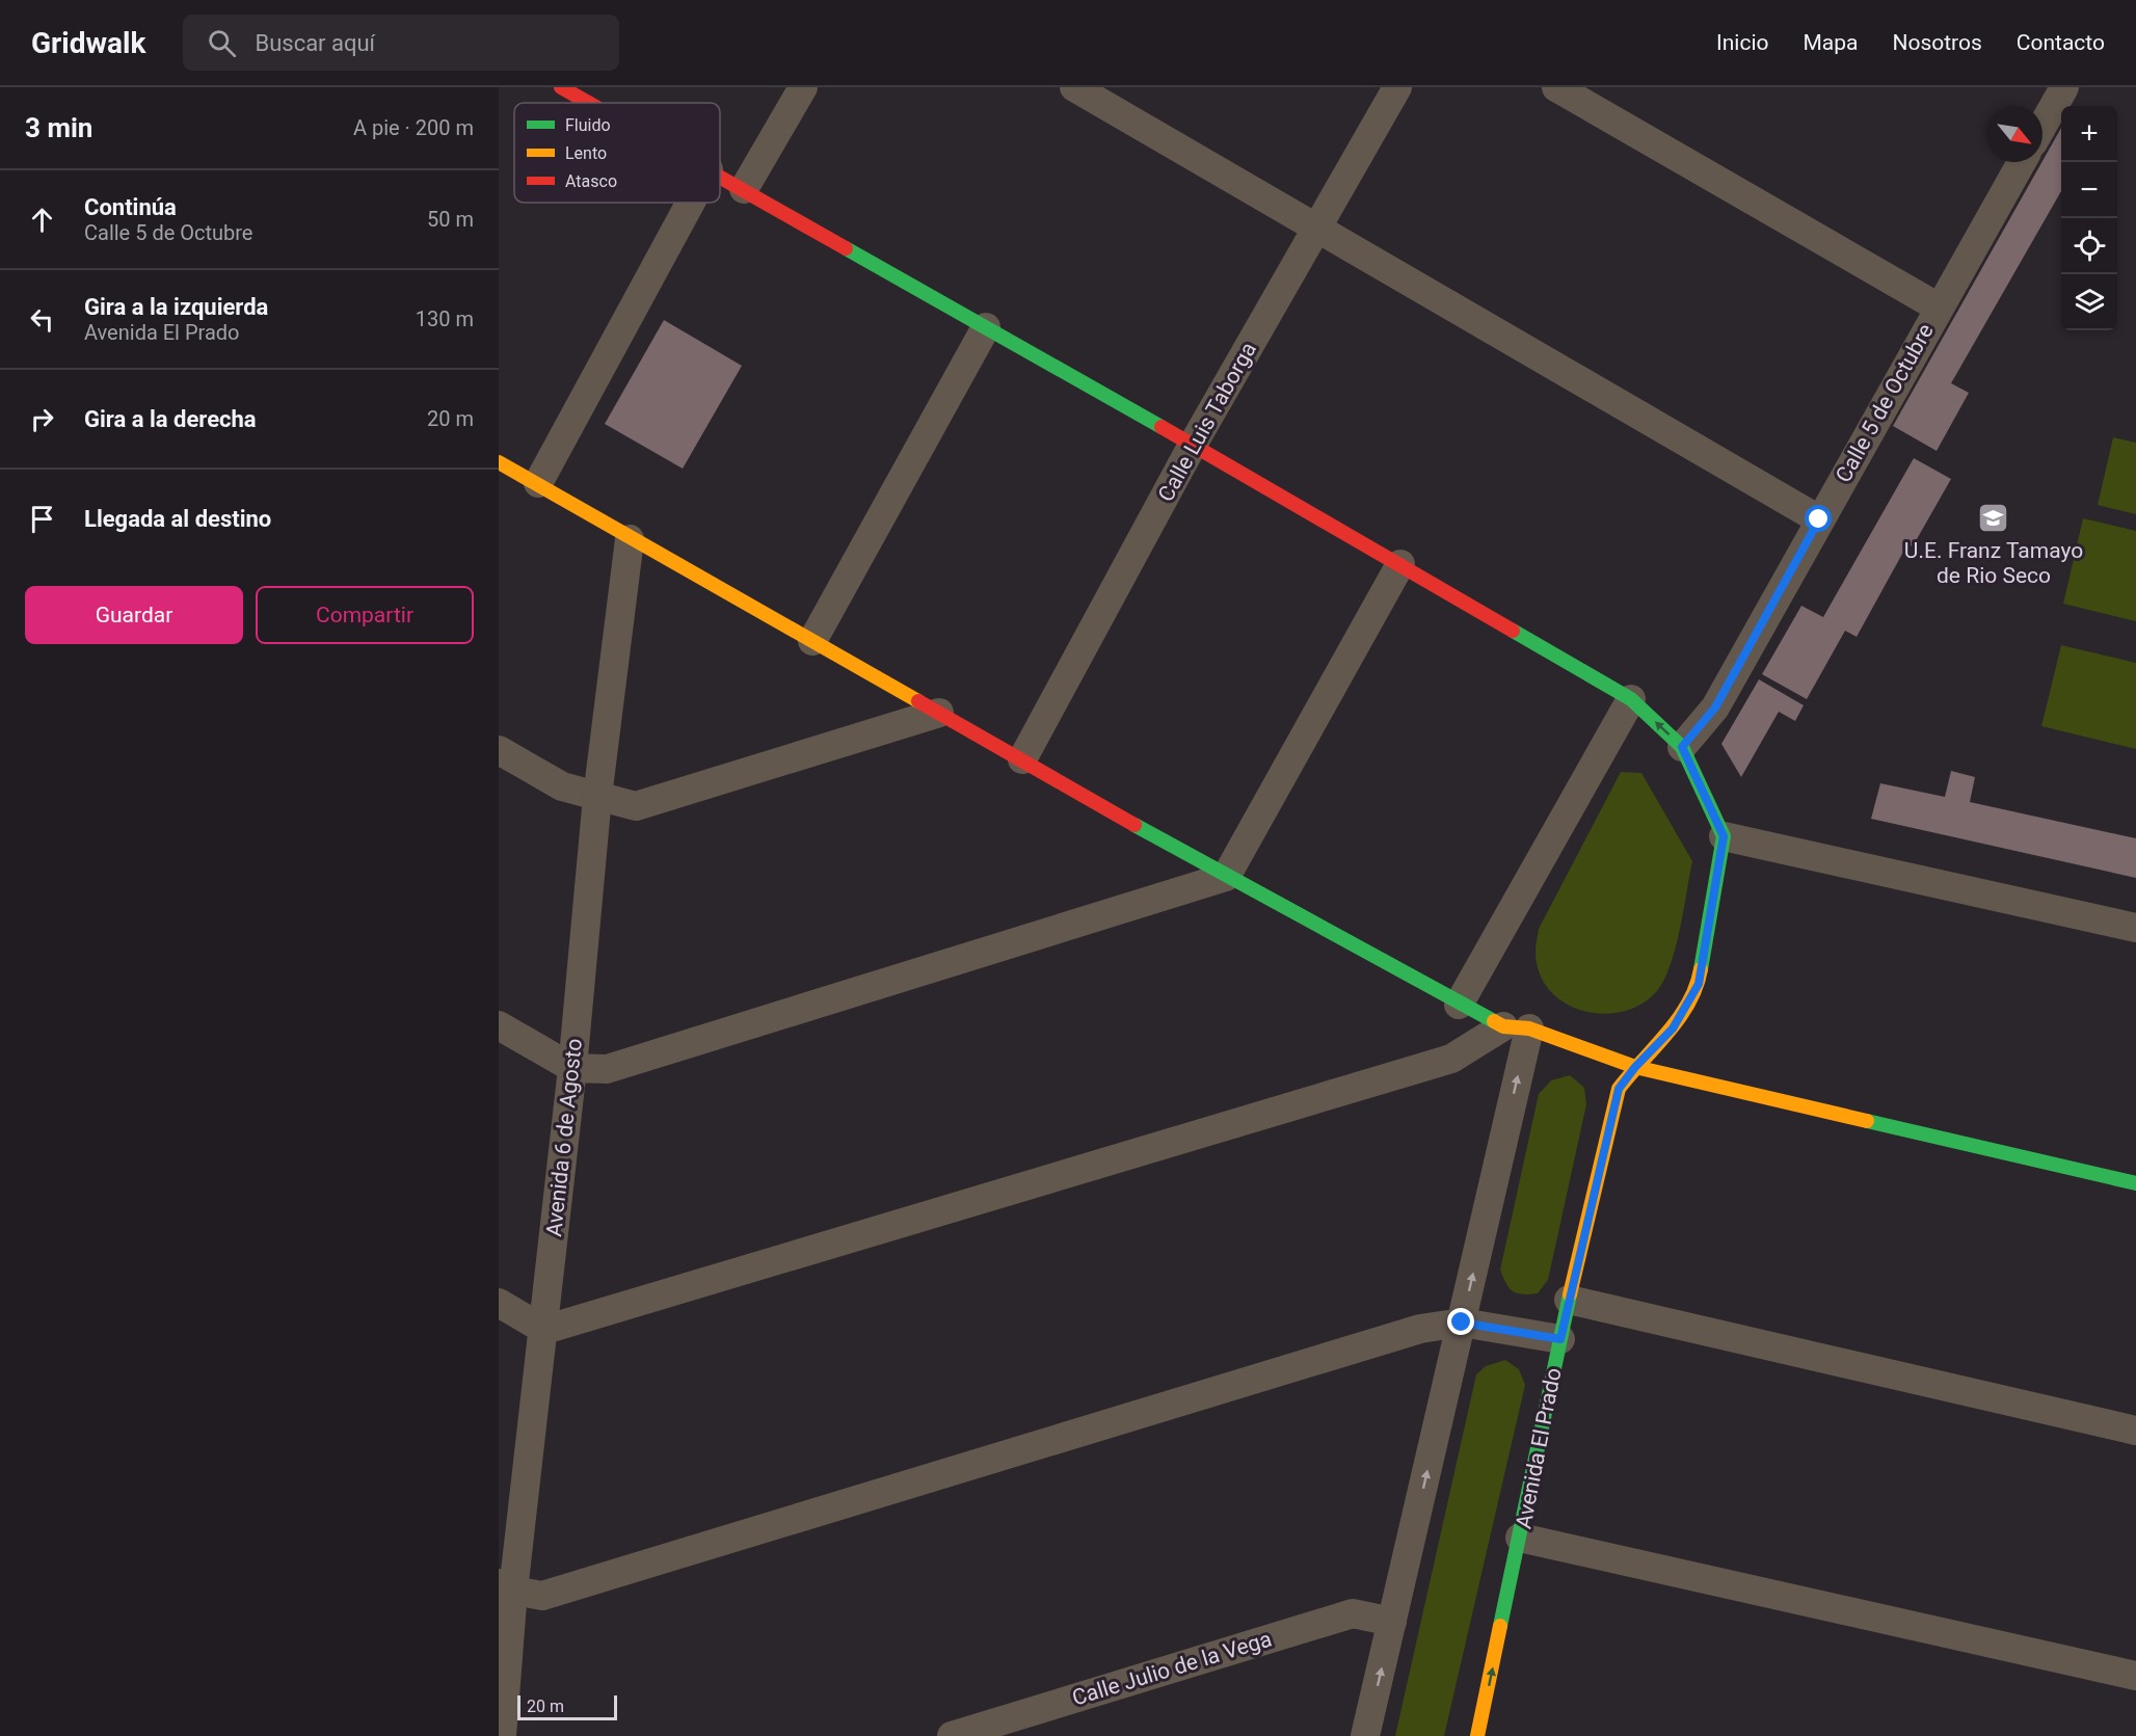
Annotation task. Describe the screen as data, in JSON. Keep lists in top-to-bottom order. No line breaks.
{"streets":{"street":["Calle 5 de Octubre","Calle Luis Taborga","Avenida 6 de Agosto","Avenida El Prado","Calle Julio de la Vega"]},"places":{"school or university":["U.E. Franz Tamayo de Rio Seco"]},"legend":["Fluido","Lento","Atasco"],"scale_bar":"20 m","north":"bottom right","page":{"header":"Gridwalk","search":"Buscar aquí","nav":["Inicio","Mapa","Nosotros","Contacto"],"heading":["3 min","A pie · 200 m"],"map_buttons":["+","−"],"list":[["Continúa","Calle 5 de Octubre","50 m"],["Gira a la izquierda","Avenida El Prado","130 m"],["Gira a la derecha","20 m"],"Llegada al destino"],"buttons":["Guardar","Compartir"],"scale":"20 m"}}
